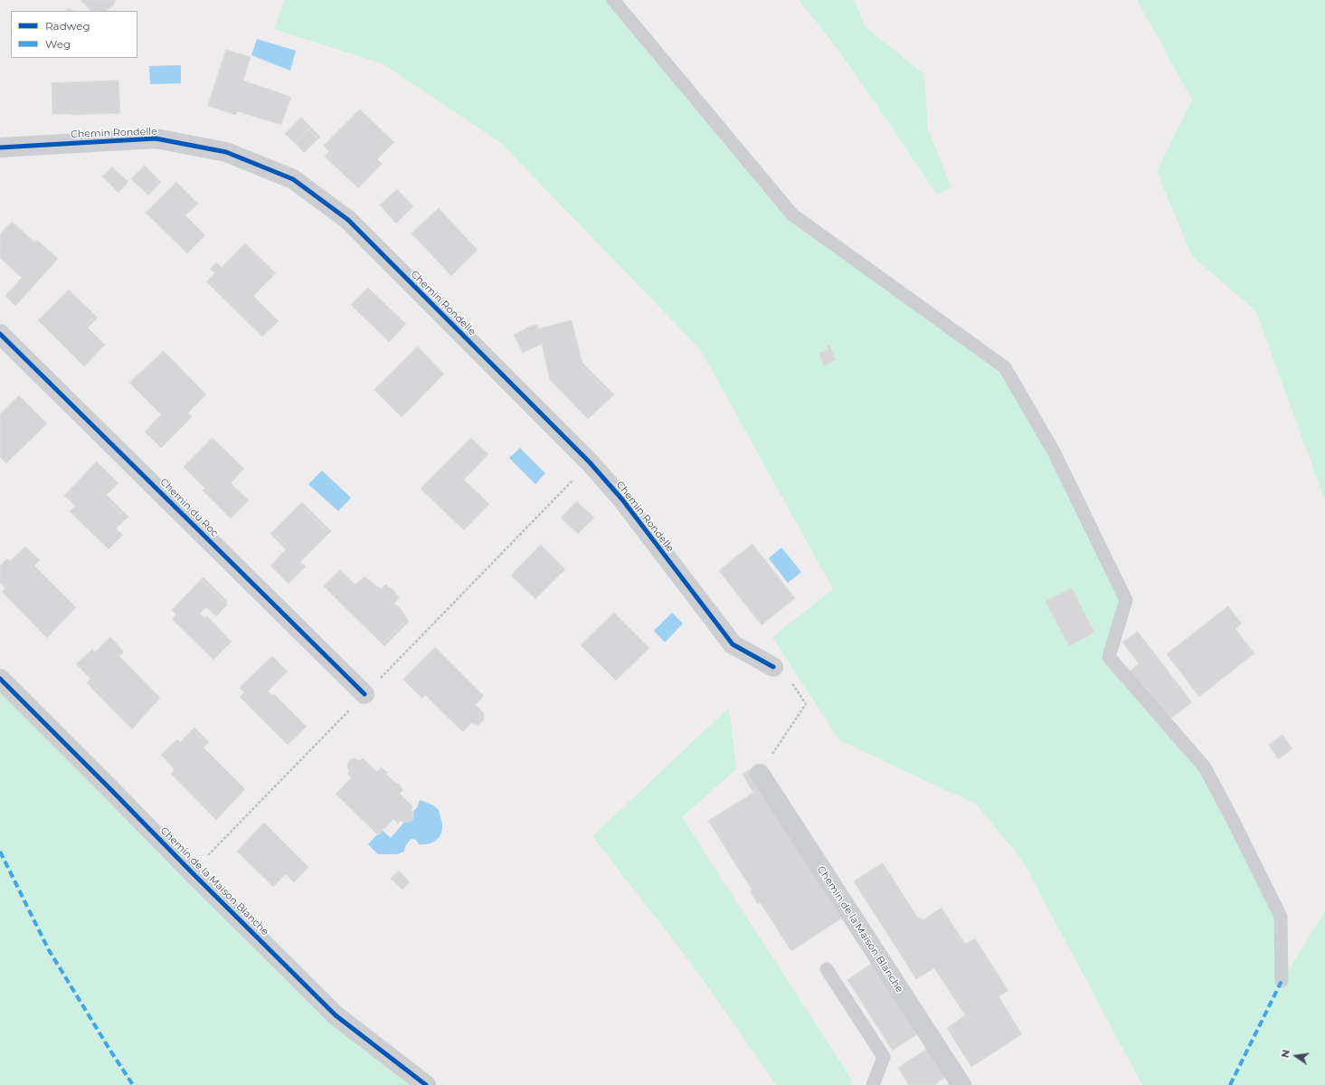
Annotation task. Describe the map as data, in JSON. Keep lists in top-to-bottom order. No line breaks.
{"streets":{"street":["Chemin Rondelle","Chemin du Roc","Chemin de la Maison Blanche"]},"legend":["Radweg","Weg"],"north":"left"}
